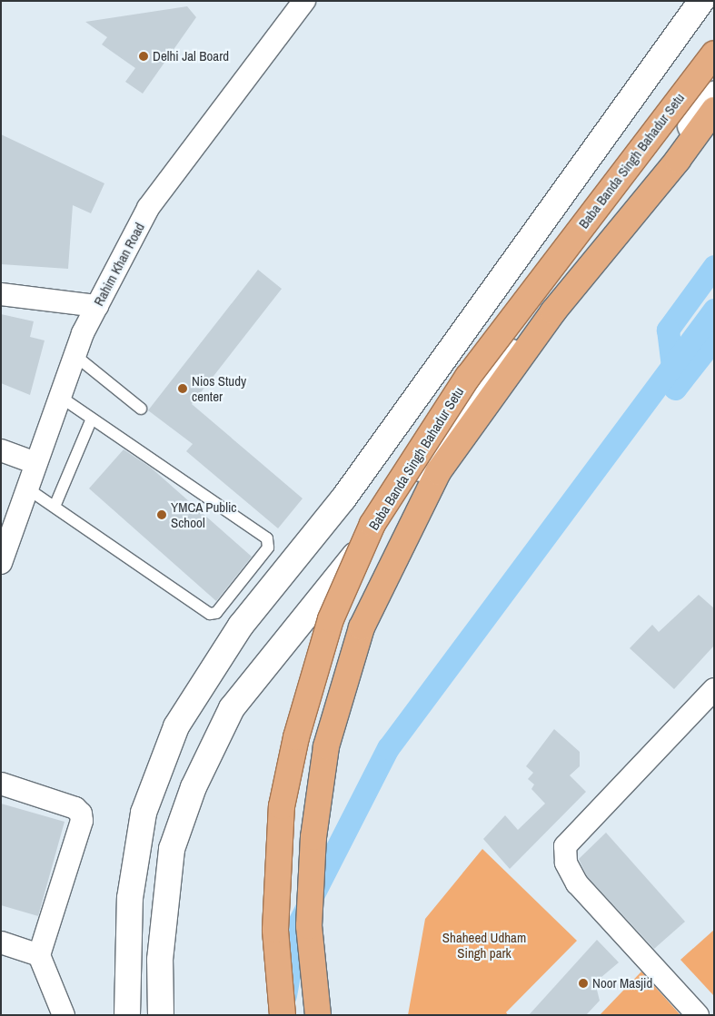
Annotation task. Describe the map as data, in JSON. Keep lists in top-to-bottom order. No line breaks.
{"streets":{"highway":["Baba Banda Singh Bahadur Setu"],"street":["Rahim Khan Road"]},"parks":["Shaheed Udham Singh park"],"places":["Delhi Jal Board","Nios Study center","YMCA Public School","Noor Masjid"]}
